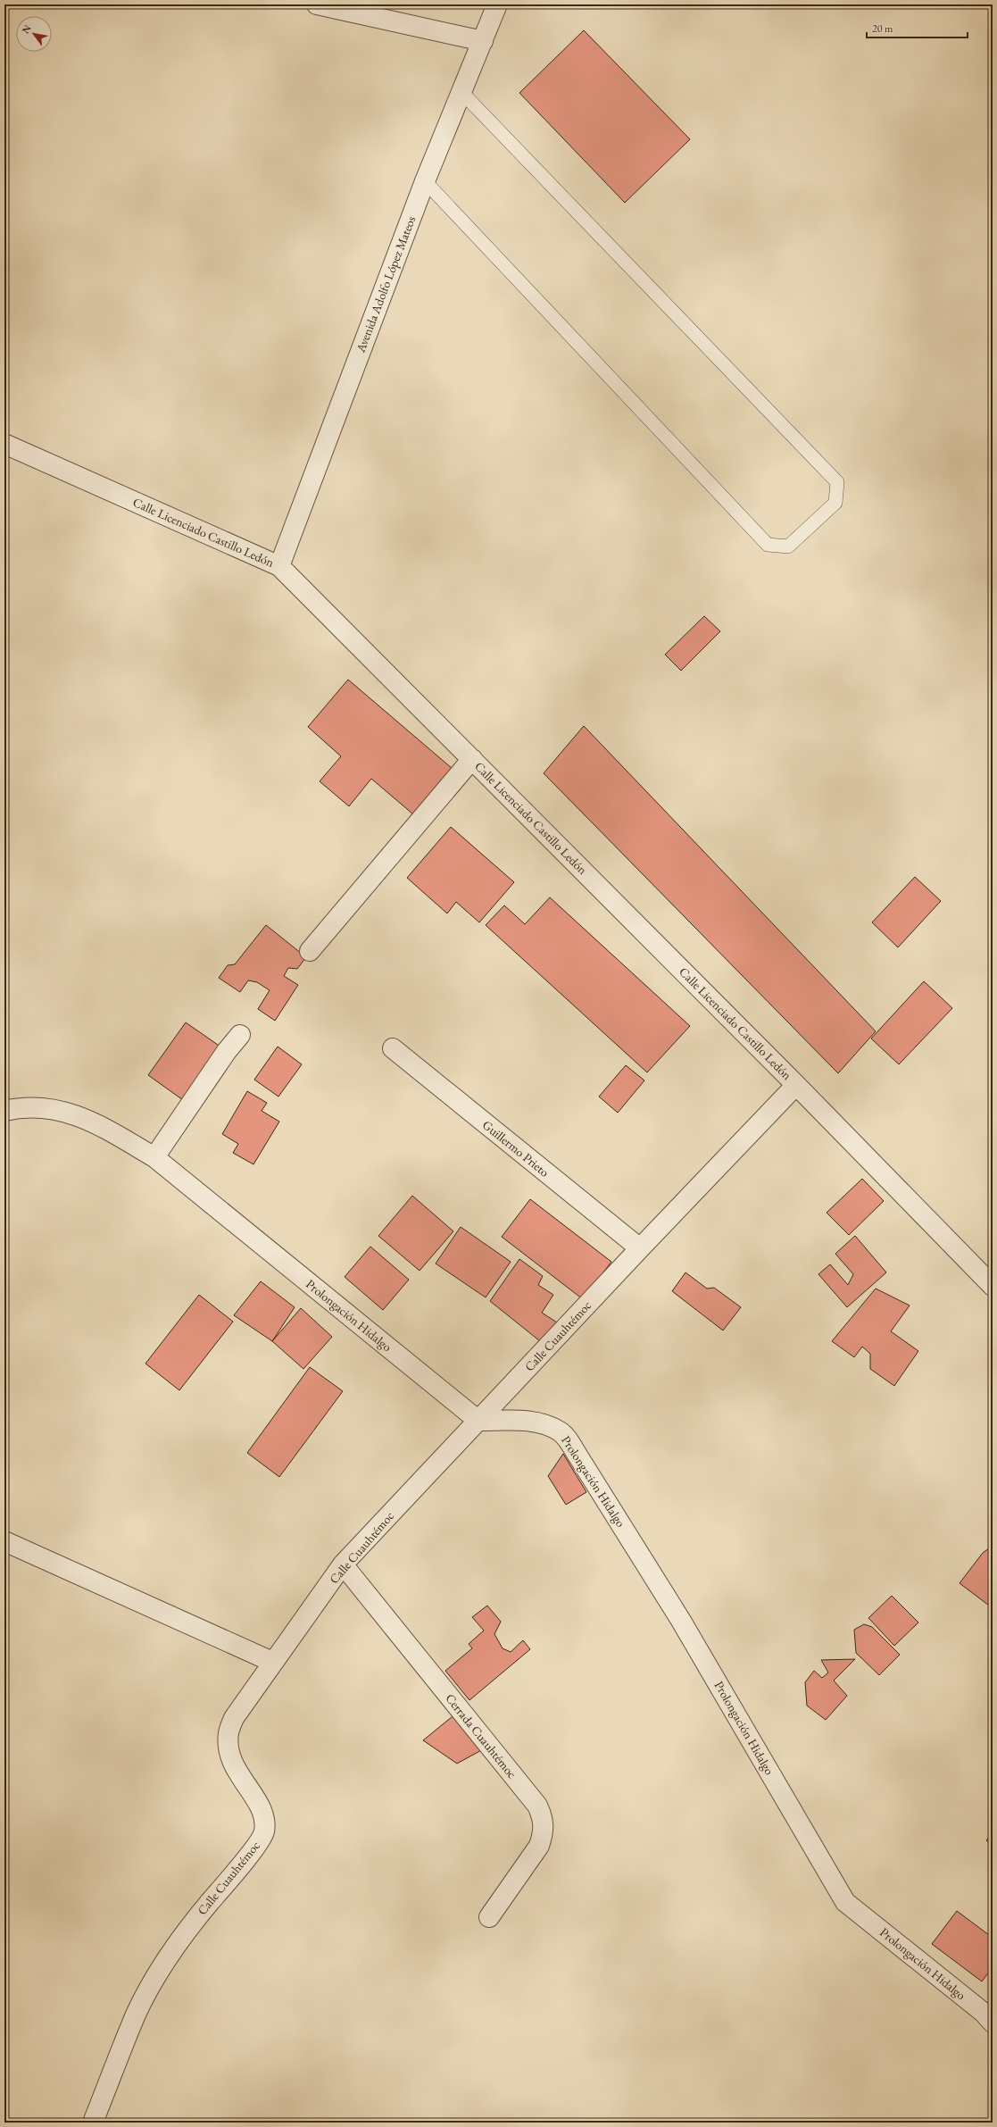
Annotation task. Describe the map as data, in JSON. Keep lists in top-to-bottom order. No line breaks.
{"streets":{"street":["Avenida Adolfo López Mateos","Calle Licenciado Castillo Ledón","Guillermo Prieto","Prolongación Hidalgo","Calle Cuauhtémoc","Cerrada Cuauhtémoc"]},"crossings":[["Avenida Adolfo López Mateos","Calle Licenciado Castillo Ledón"],["Calle Licenciado Castillo Ledón","Calle Cuauhtémoc"],["Guillermo Prieto","Calle Cuauhtémoc"],["Prolongación Hidalgo","Calle Cuauhtémoc"],["Calle Cuauhtémoc","Cerrada Cuauhtémoc"]],"scale_bar":"20 m","north":"top left"}
